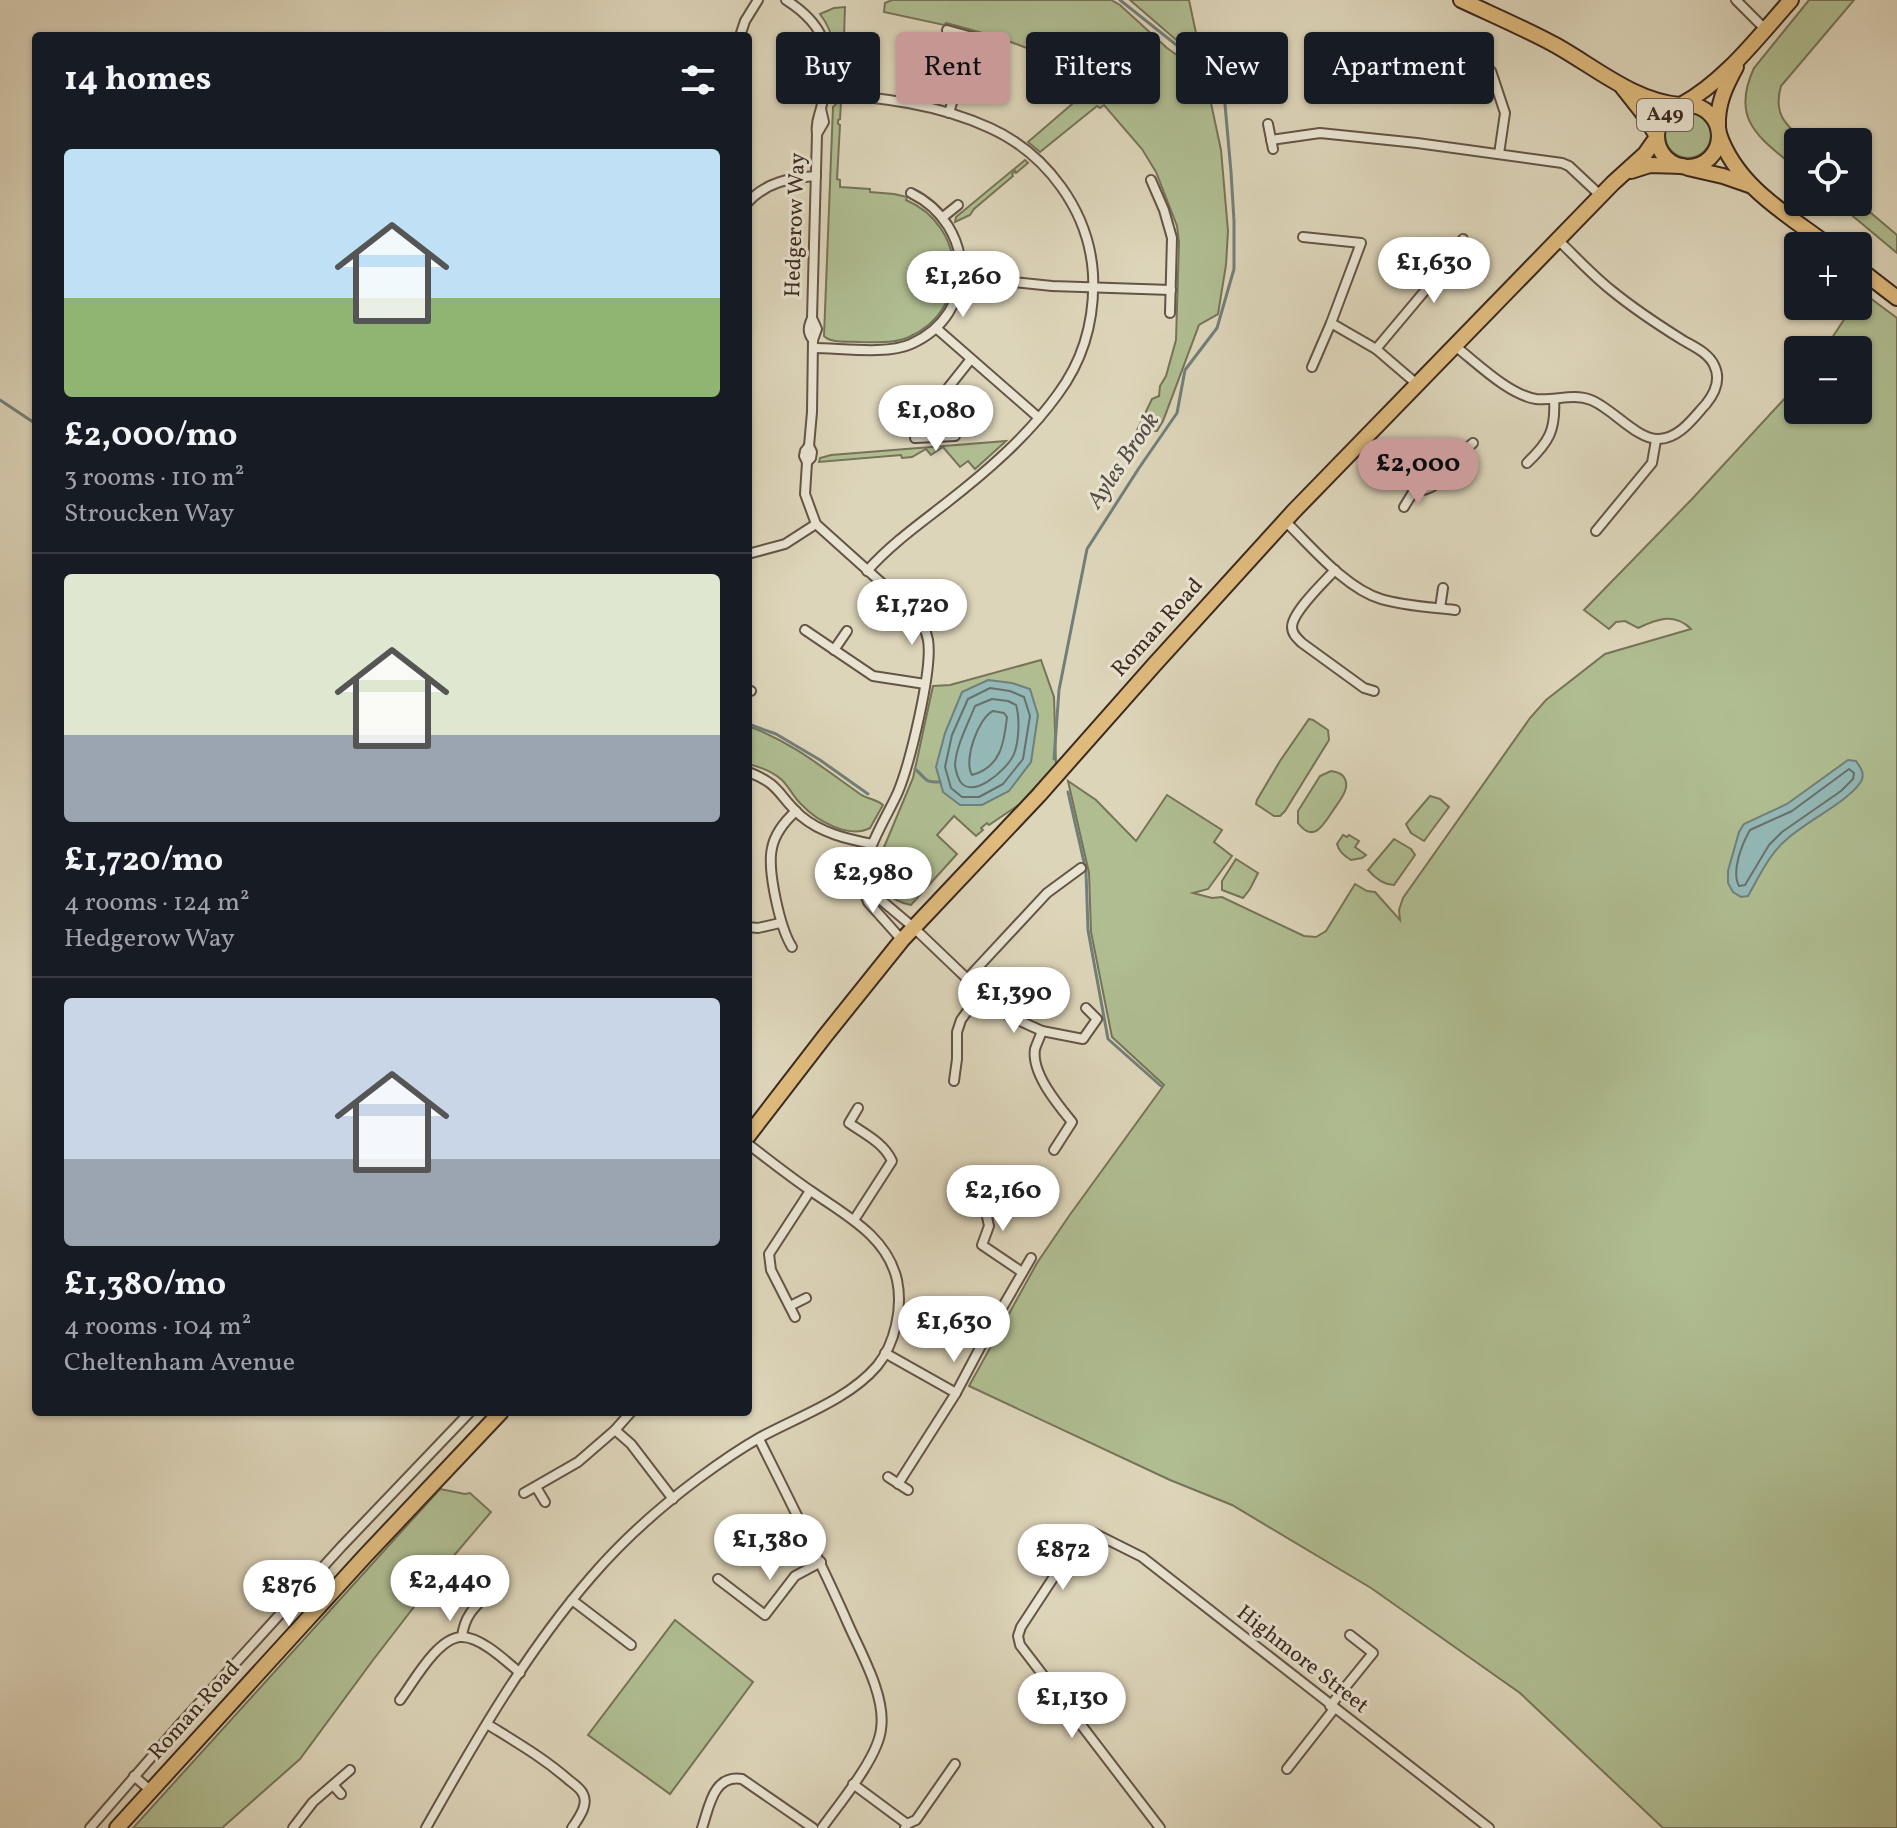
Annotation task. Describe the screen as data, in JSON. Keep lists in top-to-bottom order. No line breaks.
{"streets":{"main road":["A49","Roman Road"],"street":["Hedgerow Way","Highmore Street"]},"crossings":[["A49","Roman Road"]],"water":["Ayles Brook"],"page":{"chip":["Buy","Rent","Filters","New","Apartment"],"heading":"14 homes","map_buttons":["+","−"],"list":[{"name":"£2,000/mo","note":"3 rooms · 110 m² · Stroucken Way"},{"name":"£1,720/mo","note":"4 rooms · 124 m² · Hedgerow Way"},{"name":"£1,380/mo","note":"4 rooms · 104 m² · Cheltenham Avenue"}],"price":["£1,630","£1,260","£1,080","£2,000","£1,720","£2,980","£1,390","£2,160","£1,630","£1,380","£872","£2,440","£876","£1,130"]}}
